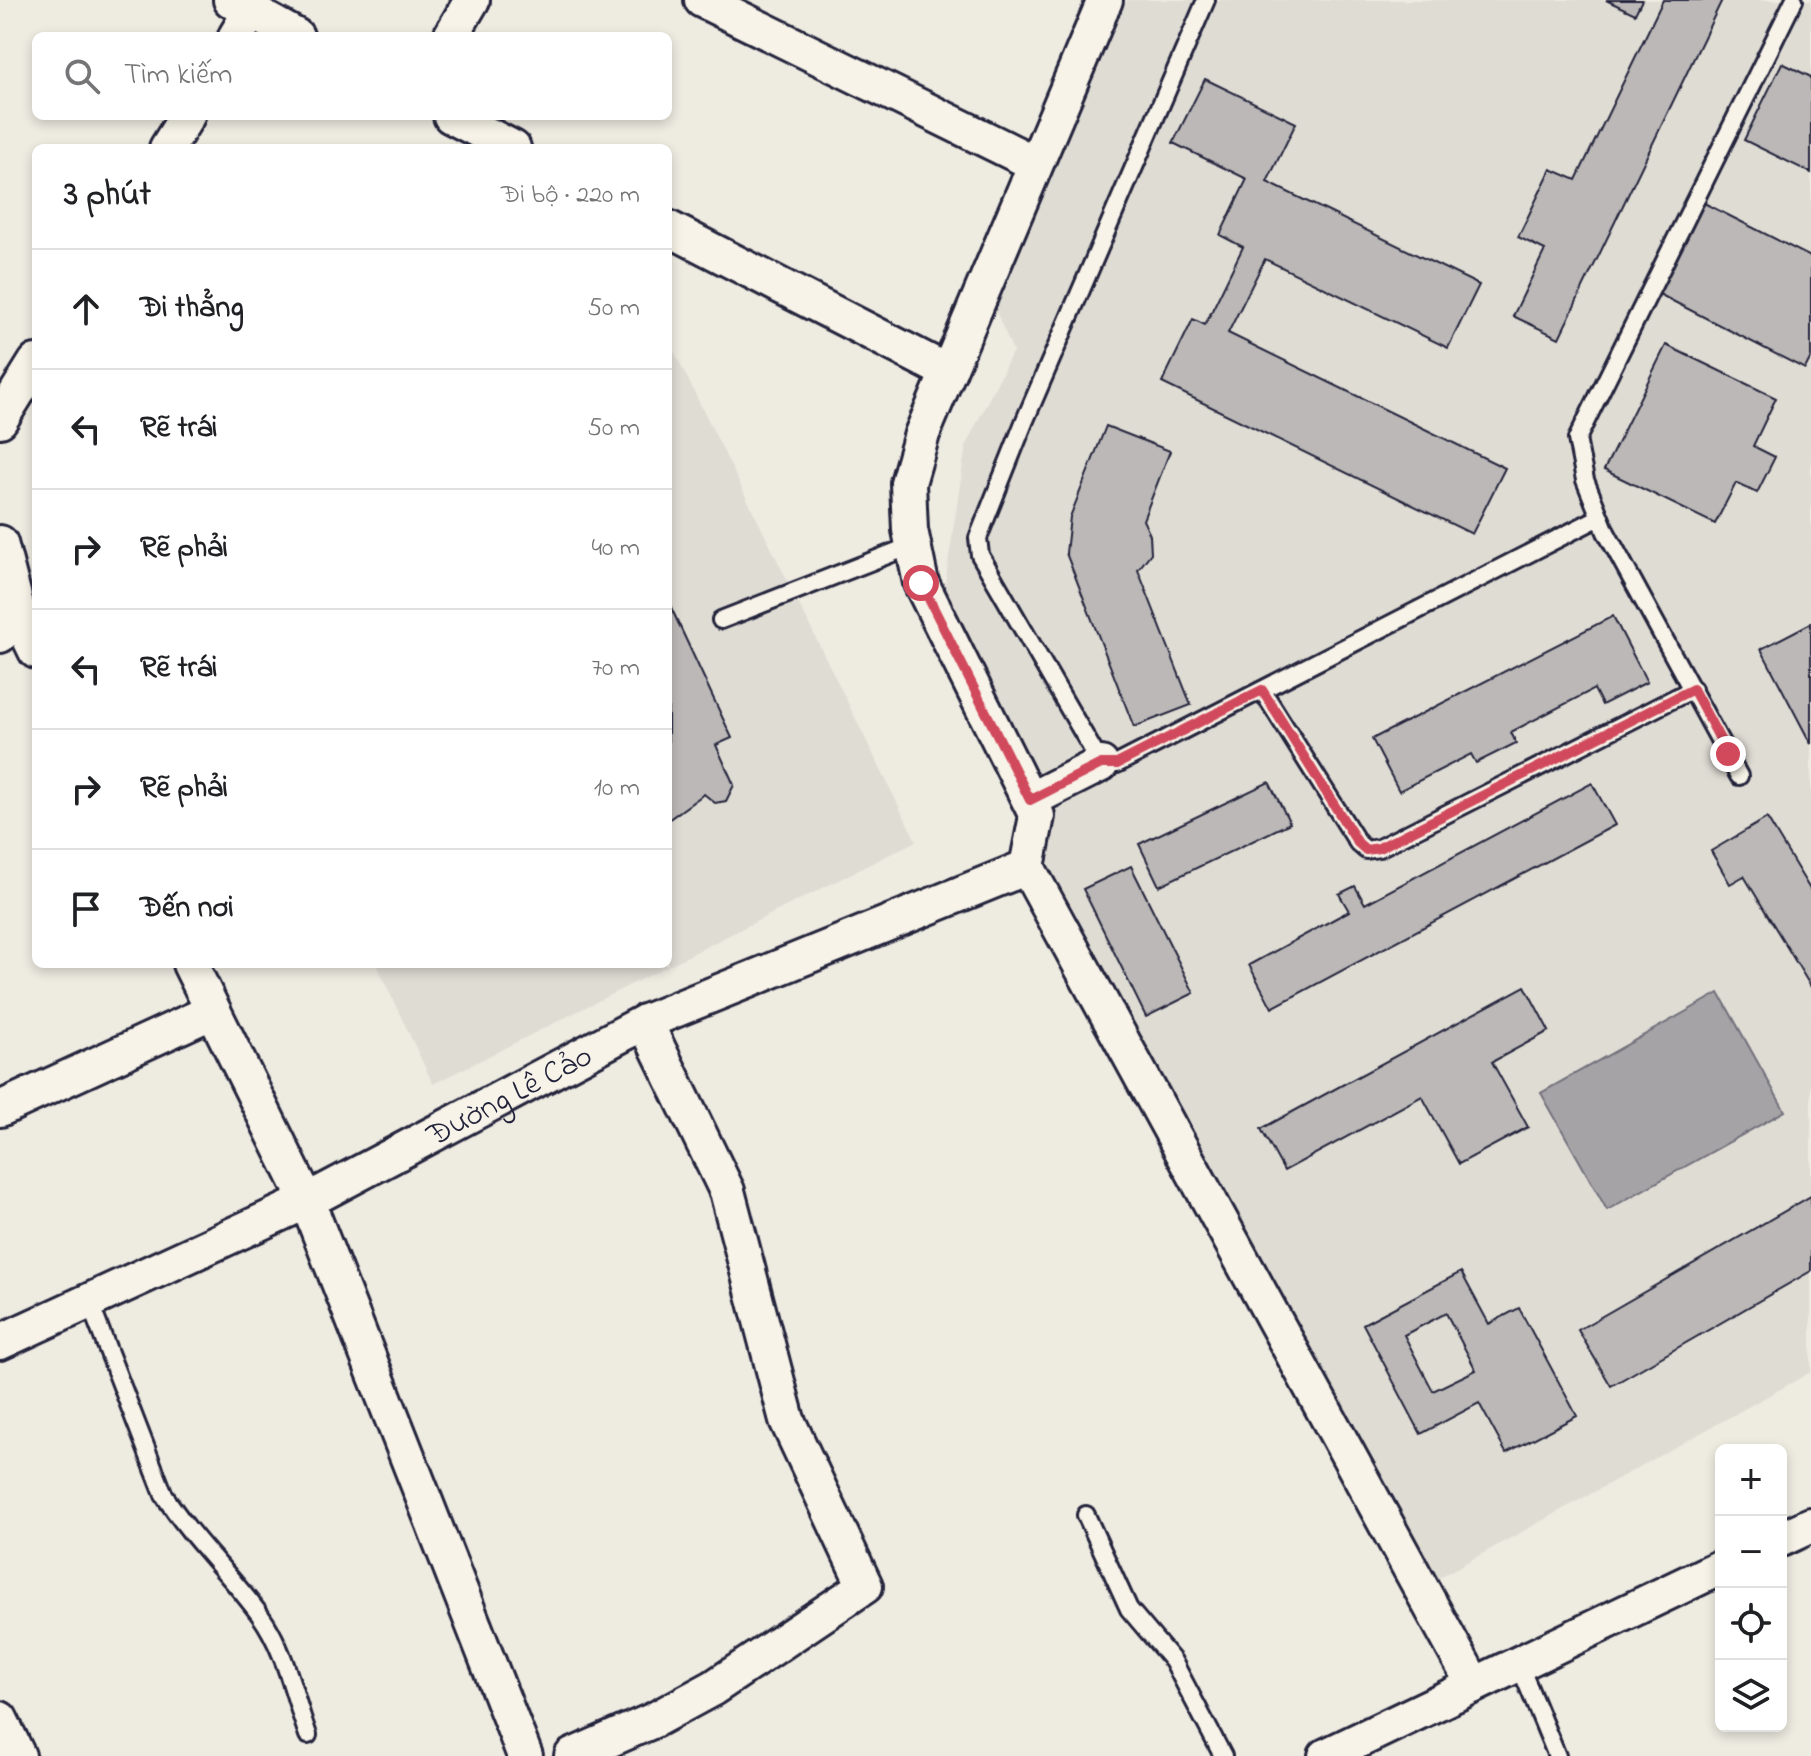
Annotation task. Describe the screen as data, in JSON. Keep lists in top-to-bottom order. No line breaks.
{"streets":{"street":["Đường Lê Cảo"]},"page":{"search":"Tìm kiếm","heading":["3 phút","Đi bộ · 220 m"],"list":[["Đi thẳng","50 m"],["Rẽ trái","50 m"],["Rẽ phải","40 m"],["Rẽ trái","70 m"],["Rẽ phải","10 m"],"Đến nơi"],"map_buttons":["+","−"]}}
